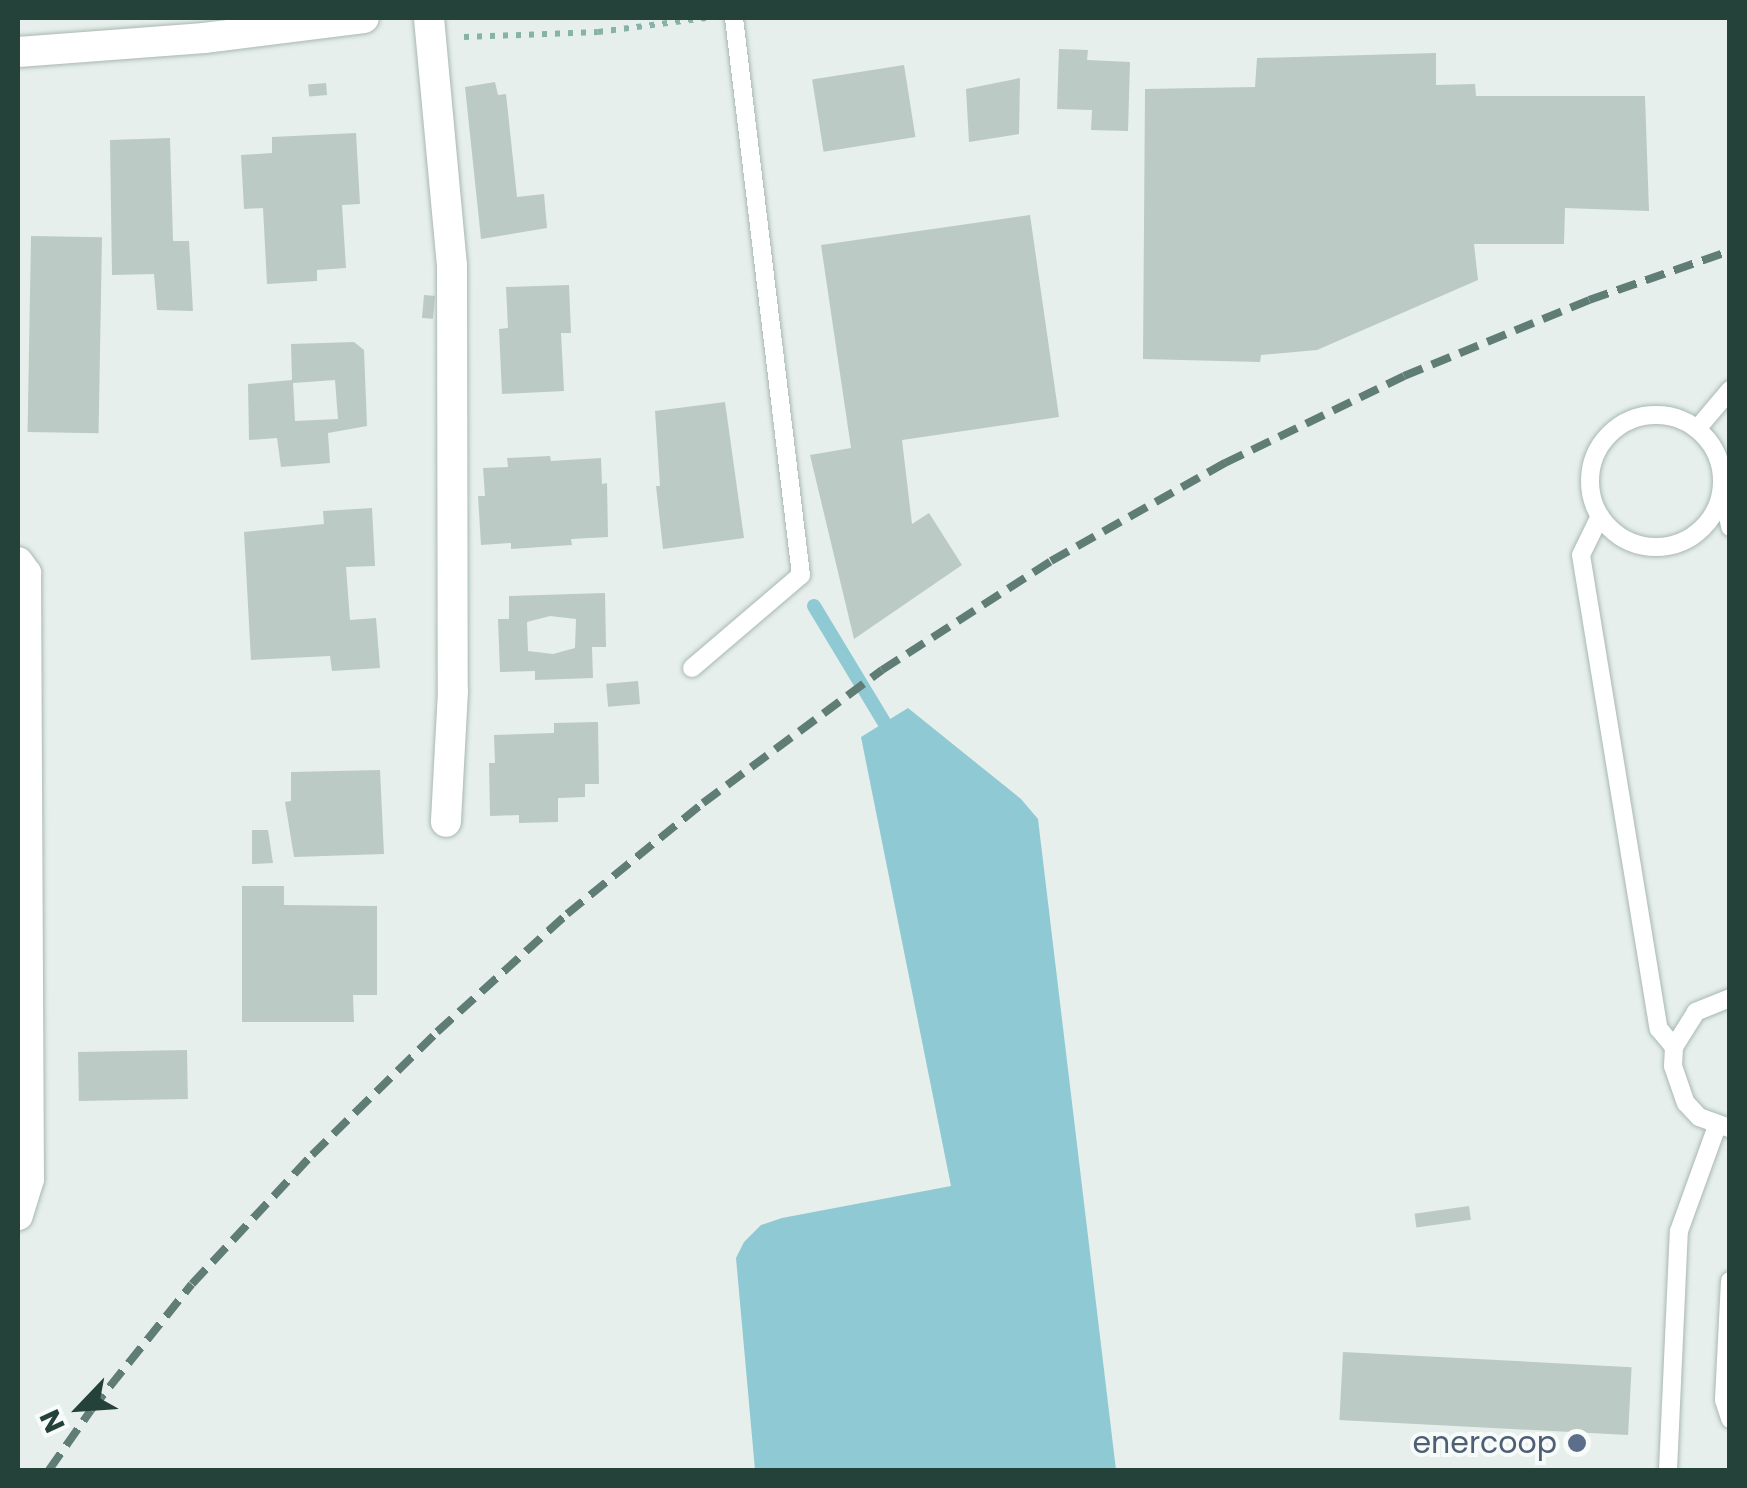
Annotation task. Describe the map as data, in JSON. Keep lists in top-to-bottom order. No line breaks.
{"places":["enercoop"],"north":"bottom left"}
